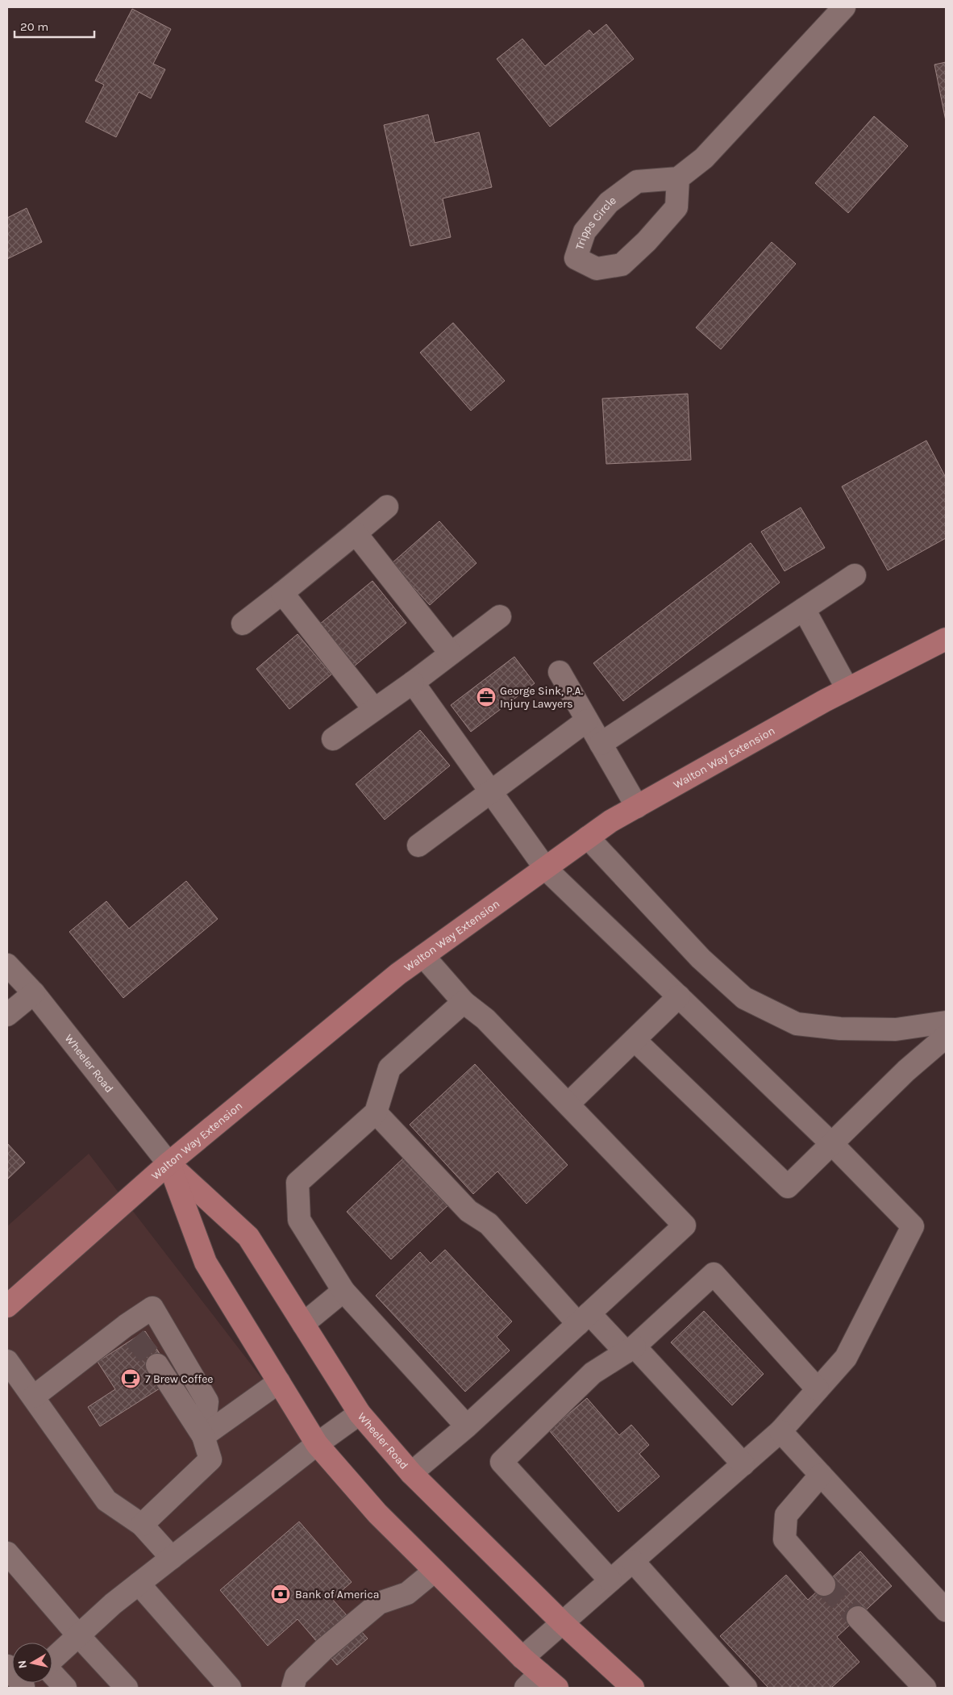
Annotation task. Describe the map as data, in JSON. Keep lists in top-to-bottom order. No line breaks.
{"streets":{"main road":["Walton Way Extension","Wheeler Road"],"street":["Tripps Circle"]},"crossings":[["Walton Way Extension","Wheeler Road"]],"places":{"office":["George Sink, P.A. Injury Lawyers"],"cafe":["7 Brew Coffee"],"bank":["Bank of America"]},"scale_bar":"20 m","north":"left"}
